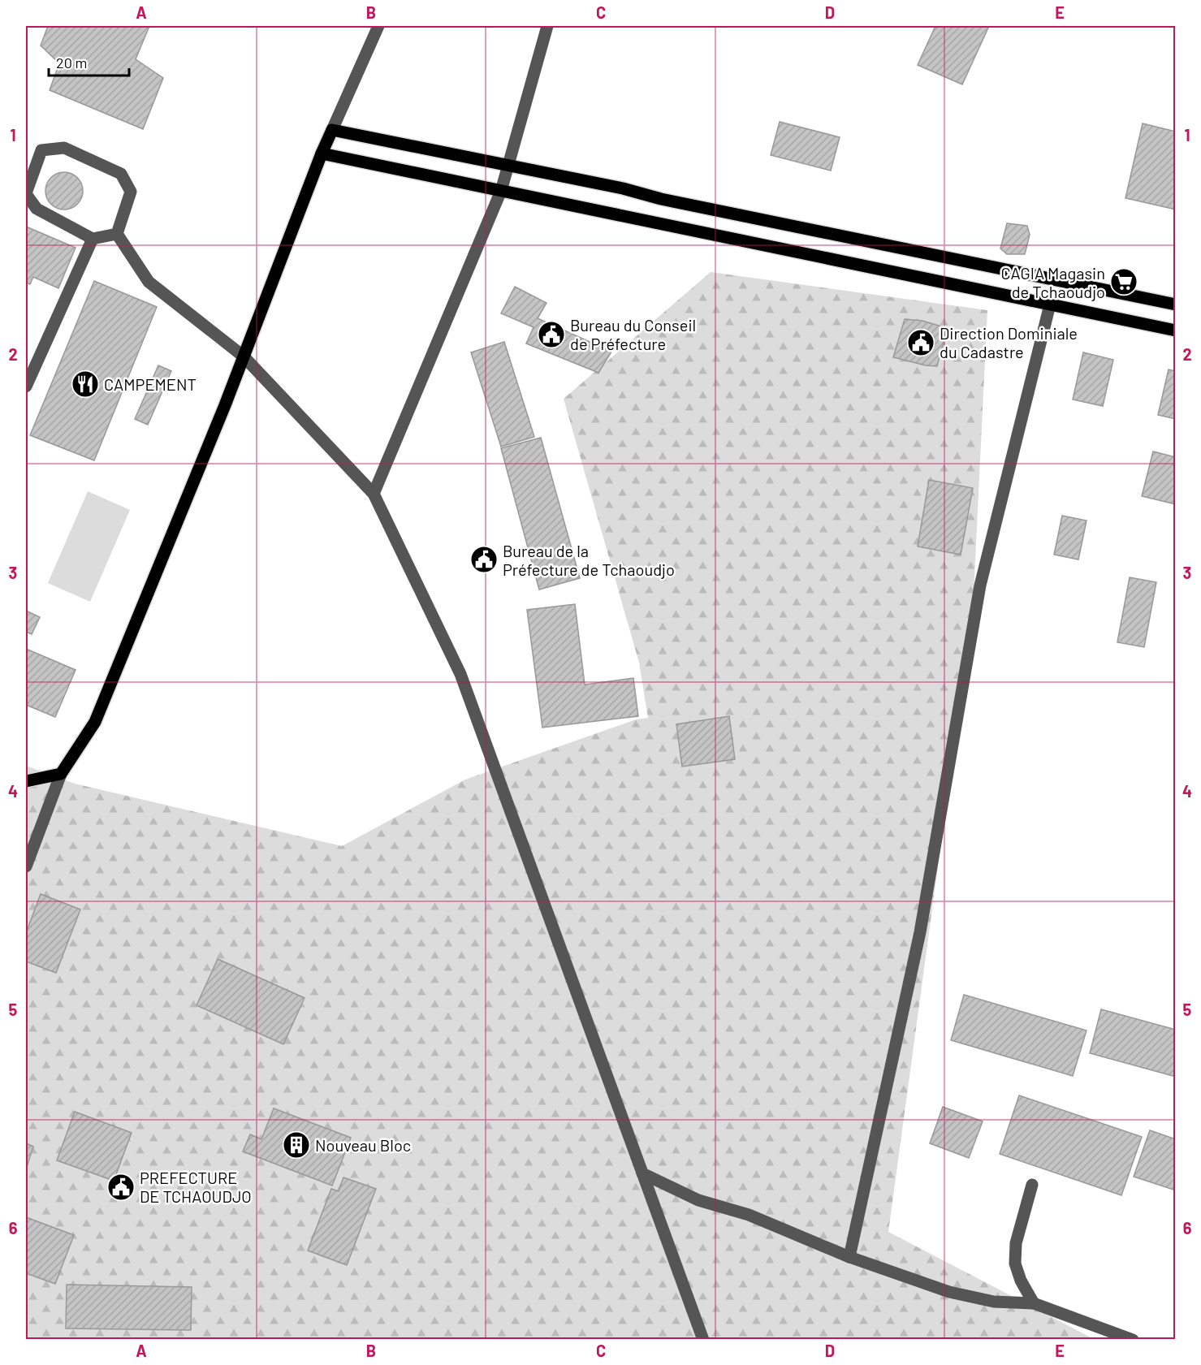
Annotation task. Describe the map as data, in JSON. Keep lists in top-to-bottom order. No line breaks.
{"places":{"supermarket":["CAGIA Magasin de Tchaoudjo"],"public building":["Bureau du Conseil de Préfecture","Direction Dominiale du Cadastre","Bureau de la Préfecture de Tchaoudjo","PREFECTURE DE TCHAOUDJO"],"restaurant":["CAMPEMENT"],"building":["Nouveau Bloc"]},"scale_bar":"20 m","grid":{"columns":["A","B","C","D","E"],"rows":["1","2","3","4","5","6"]}}
